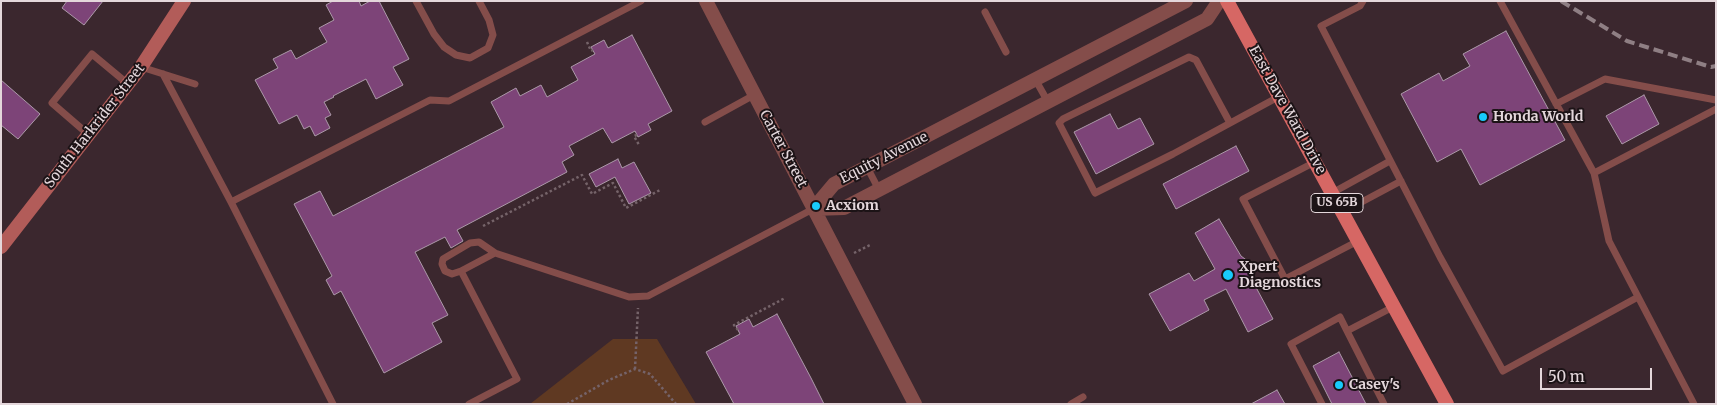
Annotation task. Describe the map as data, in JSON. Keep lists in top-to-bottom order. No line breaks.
{"streets":{"main road":["East Dave Ward Drive","South Harkrider Street","US 65B"],"street":["Carter Street","Equity Avenue"]},"crossings":[["Carter Street","Equity Avenue"]],"places":["Honda World","Acxiom","Xpert Diagnostics","Casey's"],"scale_bar":"50 m"}
